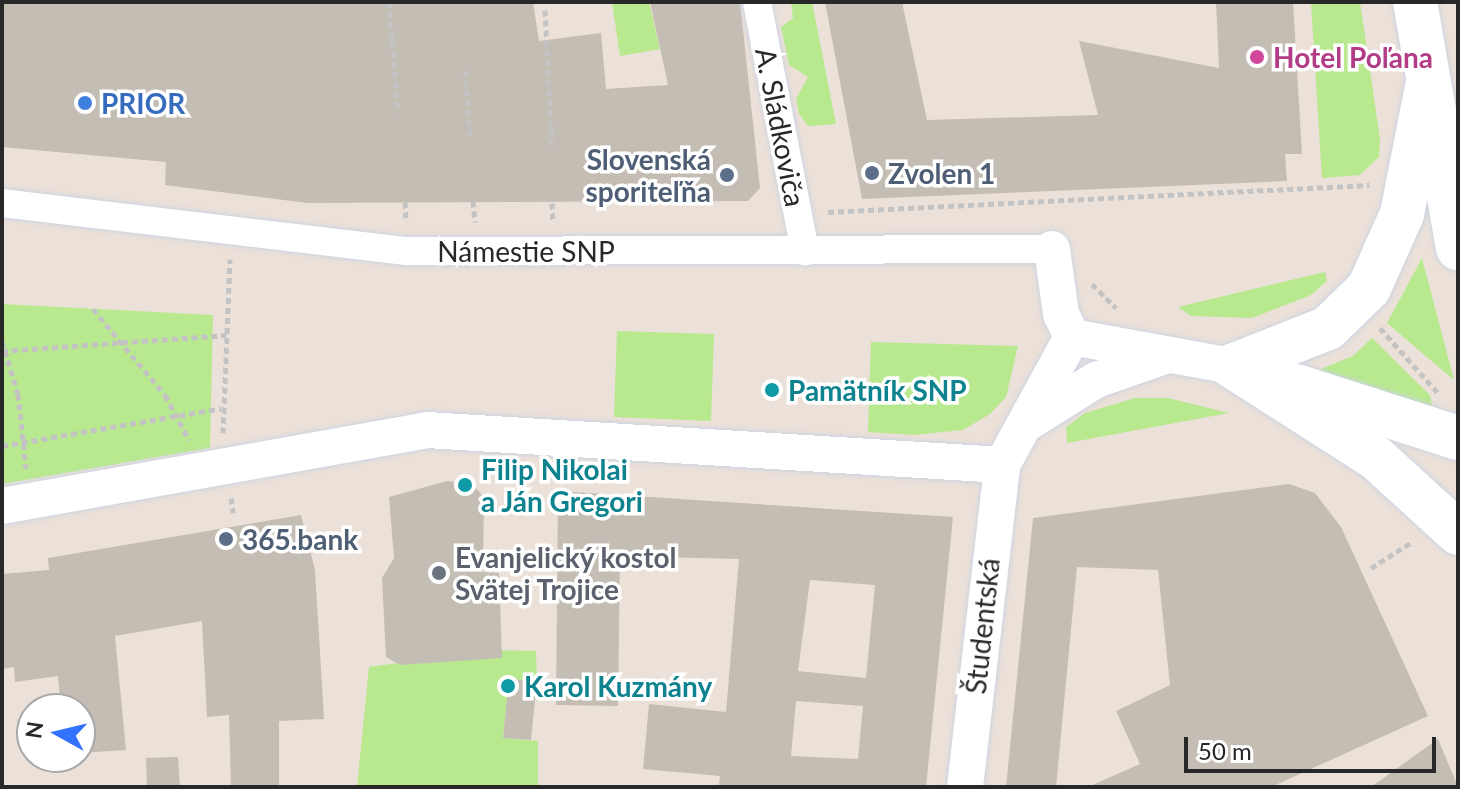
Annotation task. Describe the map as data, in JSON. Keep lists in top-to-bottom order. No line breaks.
{"streets":{"street":["A. Sládkoviča","Námestie SNP","Študentská"]},"crossings":[["A. Sládkoviča","Námestie SNP"]],"places":["Hotel Poľana","PRIOR","Zvolen 1","Slovenská sporiteľňa","Pamätník SNP","Filip Nikolai a Ján Gregori","365.bank","Evanjelický kostol Svätej Trojice","Karol Kuzmány"],"scale_bar":"50 m","north":"left"}
